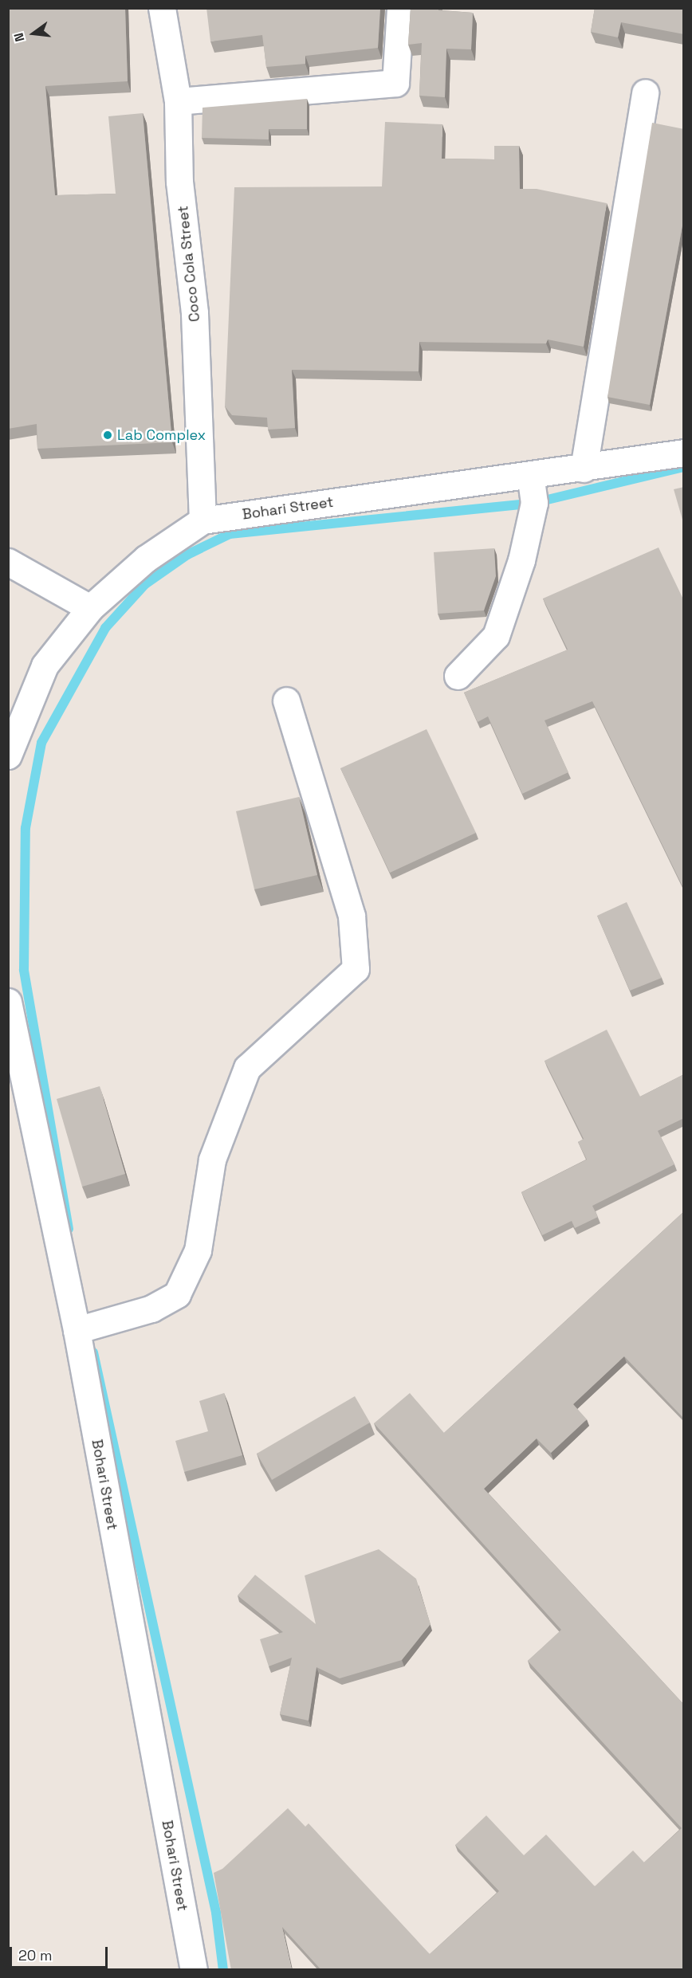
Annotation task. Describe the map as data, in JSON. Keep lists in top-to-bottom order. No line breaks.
{"streets":{"street":["Coco Cola Street","Bohari Street"]},"crossings":[["Coco Cola Street","Bohari Street"]],"places":["Lab Complex"],"scale_bar":"20 m","north":"left"}
